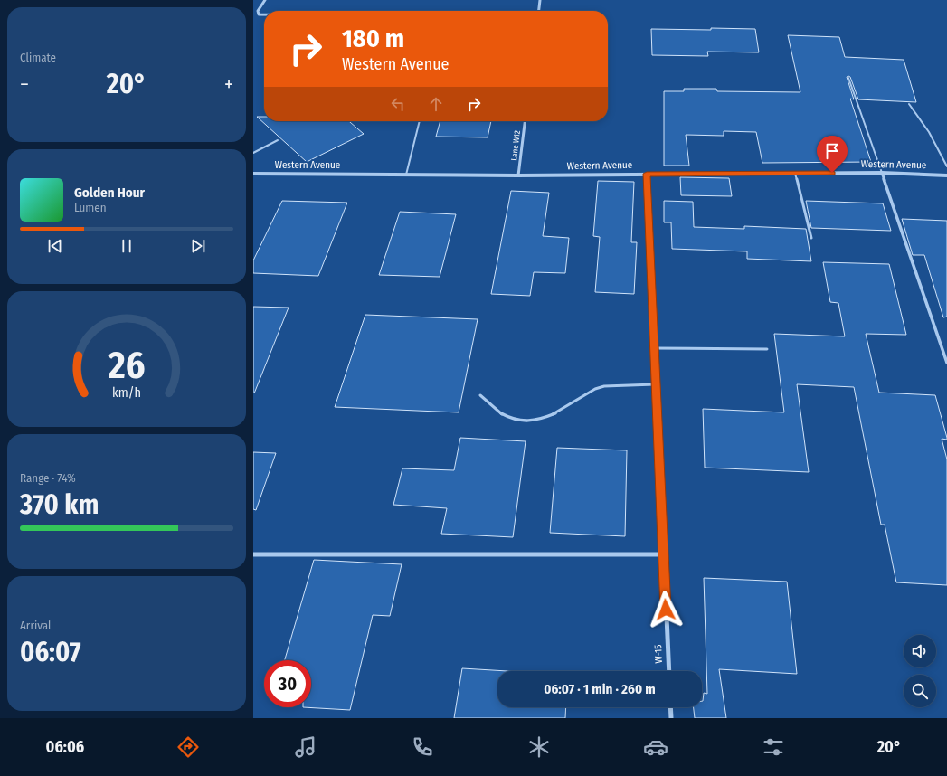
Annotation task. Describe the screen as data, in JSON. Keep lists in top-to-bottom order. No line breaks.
{"streets":{"street":["Lane W12","Western Avenue","W-15"]},"crossings":[["Lane W12","Western Avenue"],["Western Avenue","W-15"]],"page":{"tile":["Climate",["Range · 74%","370 km"],["Arrival","06:07"]],"turn":["180 m","Western Avenue"],"heat":["−","20°","+"],"song":["Golden Hour","Lumen"],"limit":"30","trip":"06:07 · 1 min · 260 m","tabs":["06:06","20°"],"gauge":["26","km/h"]}}
